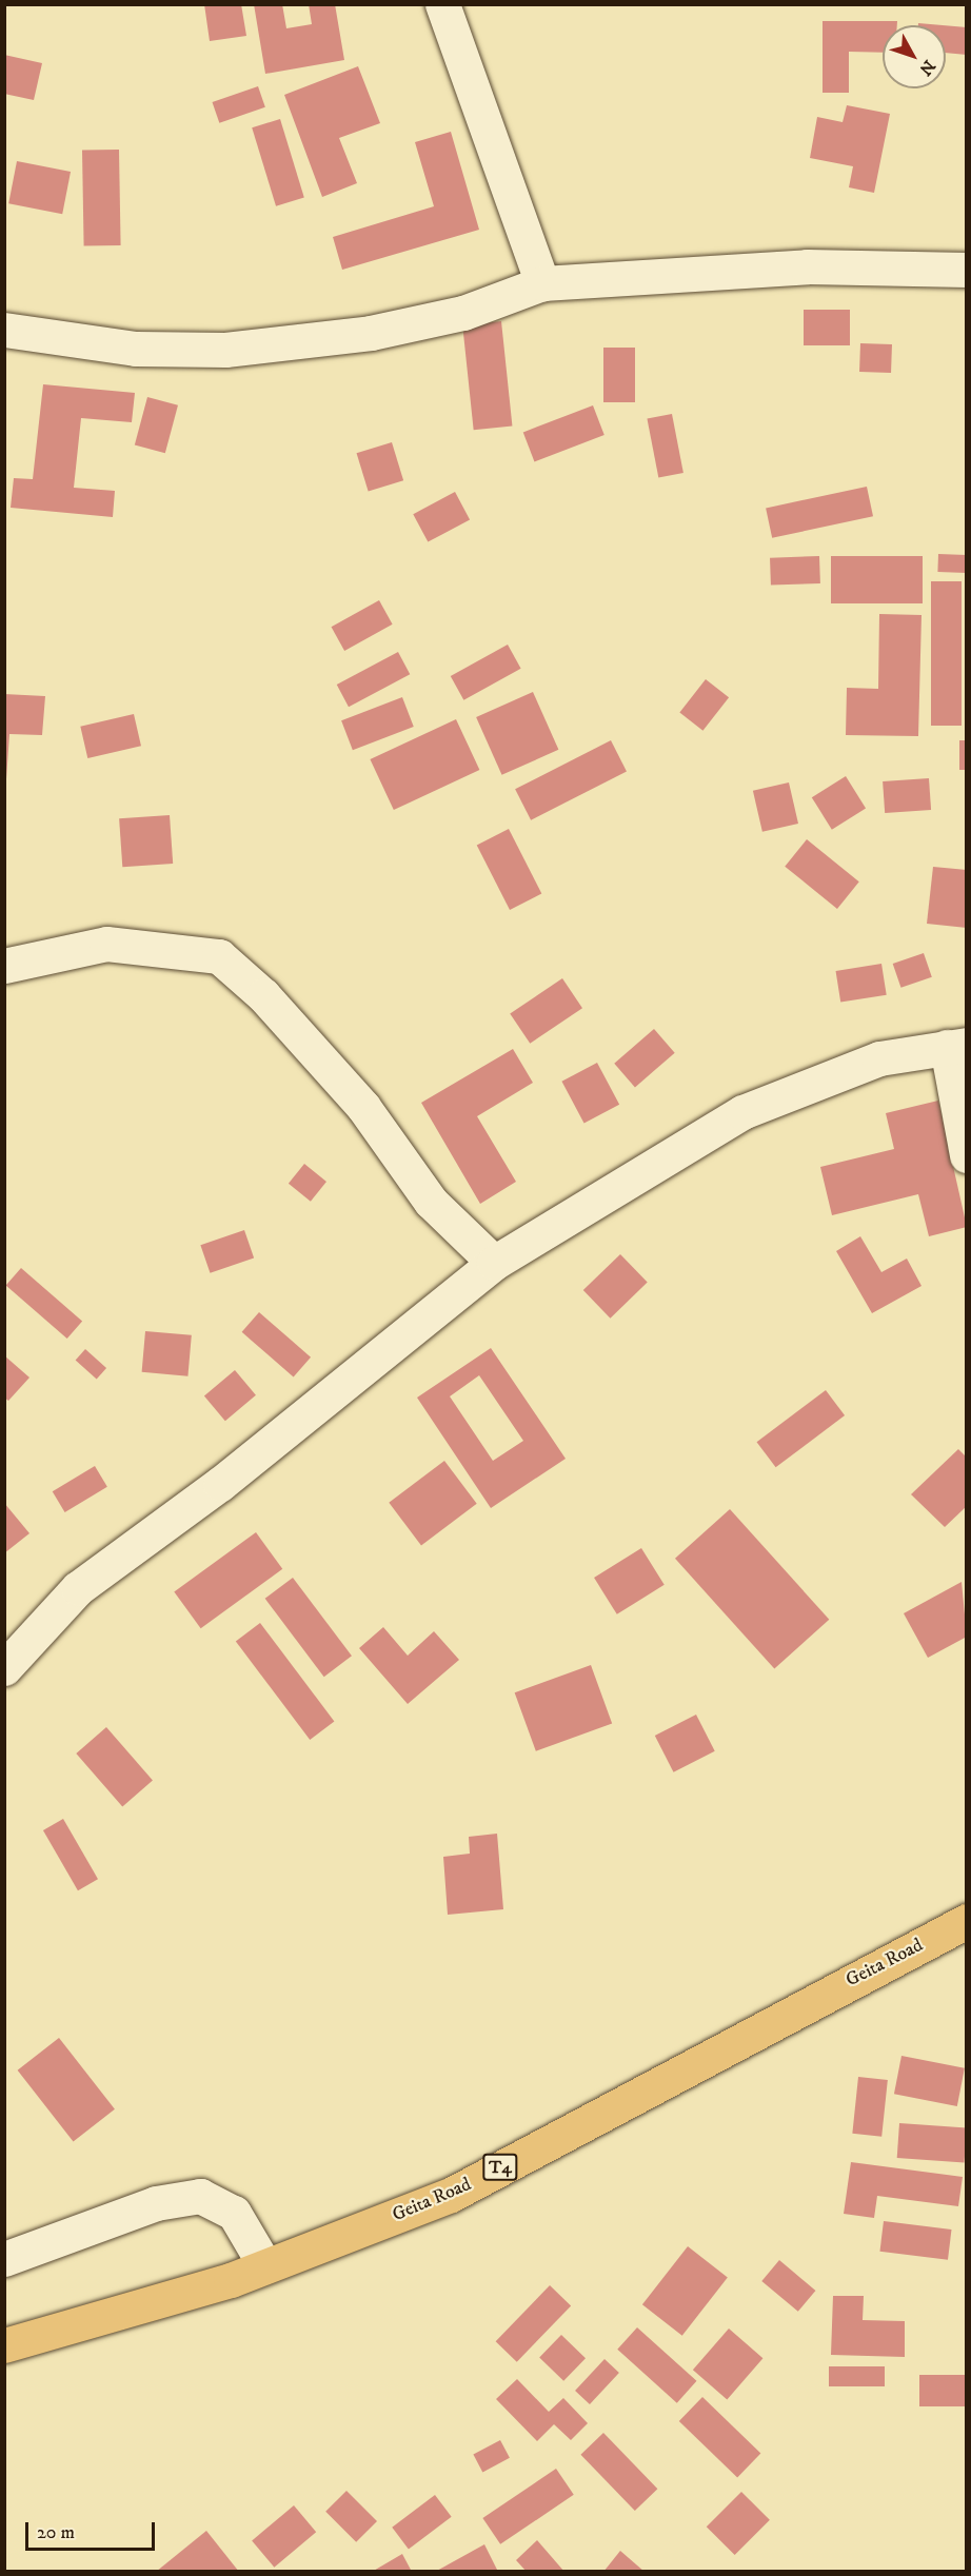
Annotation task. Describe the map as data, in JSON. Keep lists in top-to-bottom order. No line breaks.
{"streets":{"highway":["Geita Road","T4"]},"scale_bar":"20 m","north":"bottom right"}
